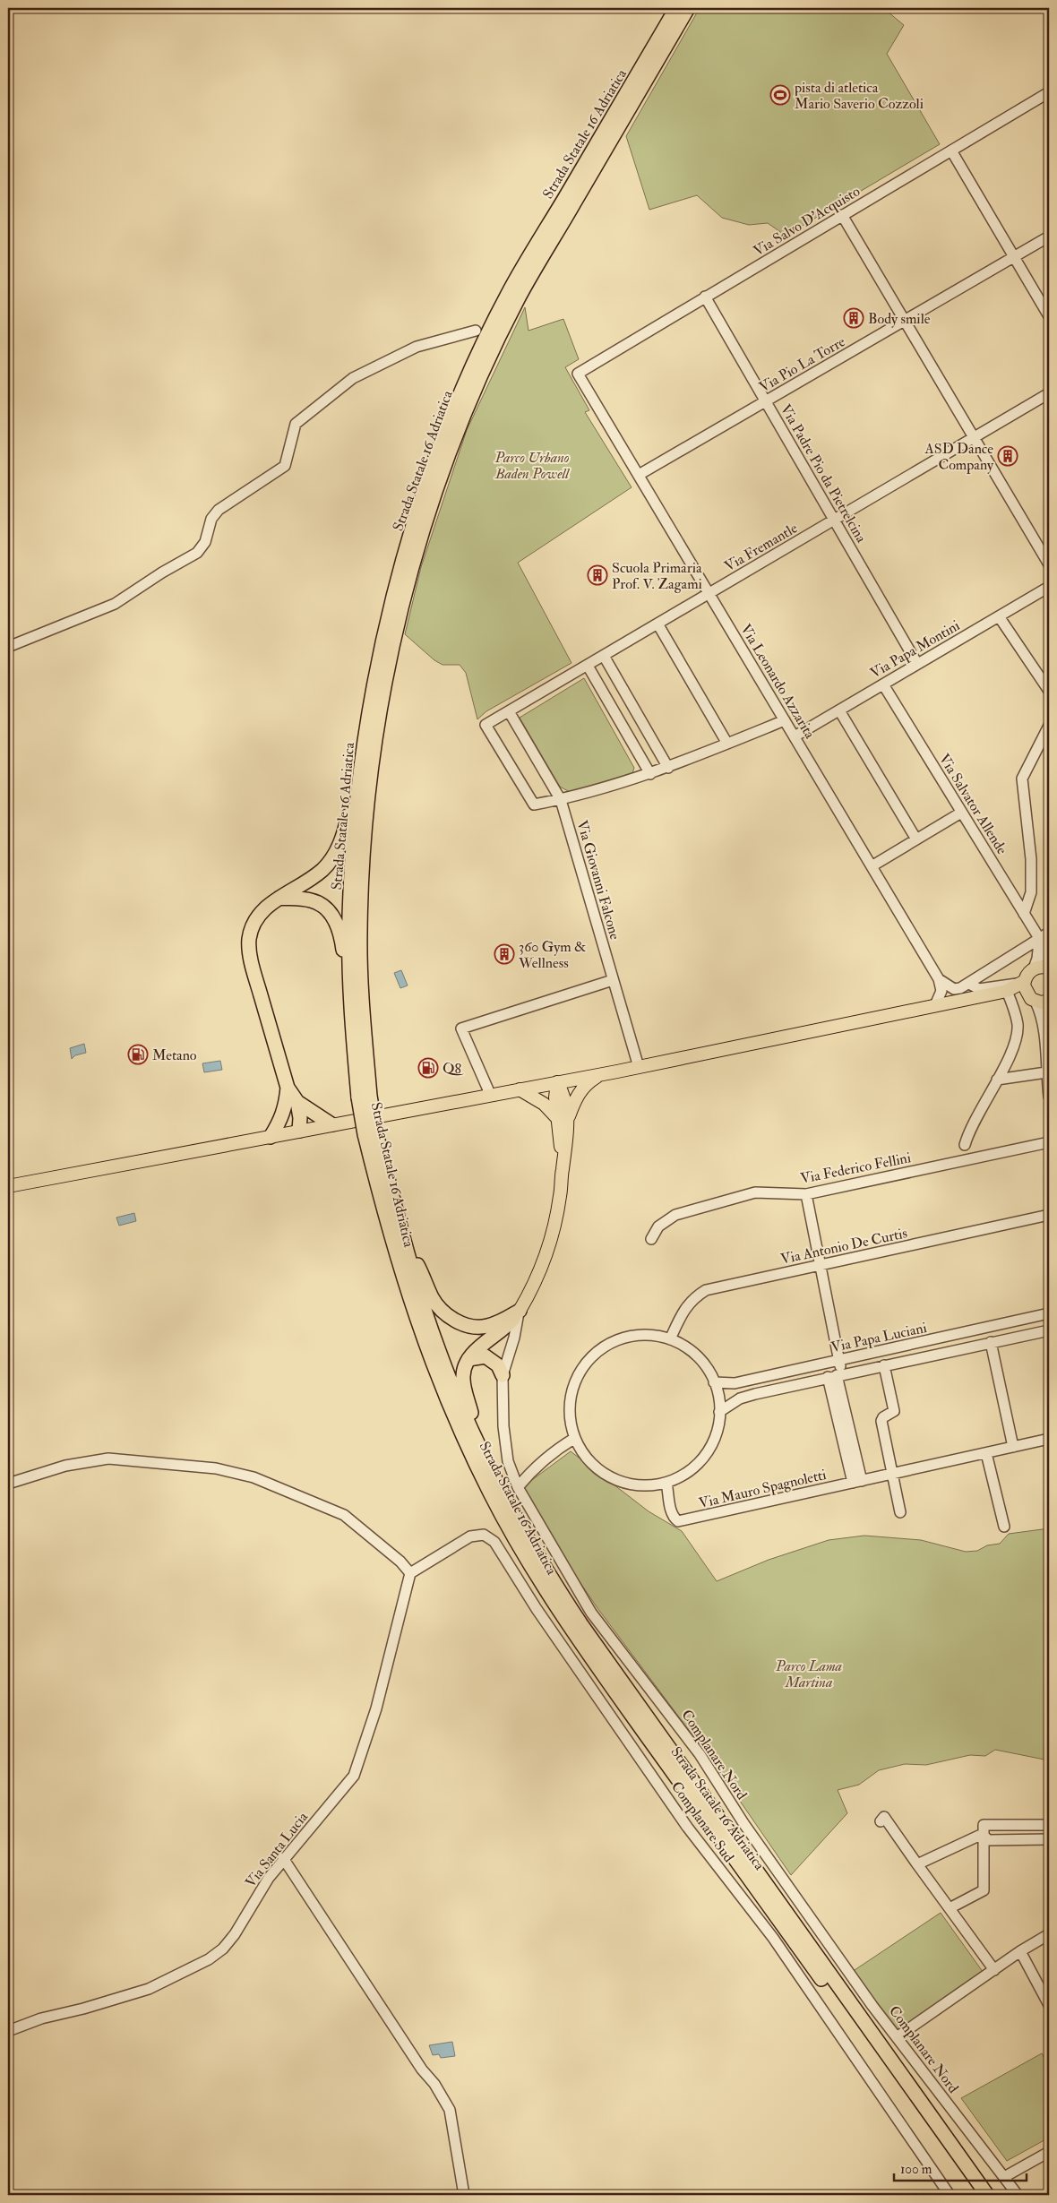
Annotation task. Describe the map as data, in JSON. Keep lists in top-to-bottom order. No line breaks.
{"streets":{"highway":["Strada Statale 16 Adriatica"],"street":["Via Salvo D'Acquisto","Via Pio La Torre","Via Padre Pio da Pietrelcina","Via Fremantle","Via Papa Montini","Via Leonardo Azzarita","Via Salvator Allende","Via Giovanni Falcone","Via Federico Fellini","Via Antonio De Curtis","Via Papa Luciani","Via Mauro Spagnoletti","Complanare Nord","Complanare Sud","Via Santa Lucia"]},"crossings":[["Via Salvo D'Acquisto","Via Padre Pio da Pietrelcina"],["Via Salvo D'Acquisto","Via Leonardo Azzarita"],["Via Pio La Torre","Via Padre Pio da Pietrelcina"],["Via Pio La Torre","Via Leonardo Azzarita"],["Via Padre Pio da Pietrelcina","Via Fremantle"],["Via Padre Pio da Pietrelcina","Via Papa Montini"],["Via Fremantle","Via Leonardo Azzarita"],["Via Fremantle","Via Giovanni Falcone"],["Via Papa Montini","Via Leonardo Azzarita"],["Via Papa Montini","Via Salvator Allende"],["Via Antonio De Curtis","Via Papa Luciani"],["Via Antonio De Curtis","Via Mauro Spagnoletti"],["Via Papa Luciani","Via Mauro Spagnoletti"],["Complanare Sud","Via Santa Lucia"]],"parks":["Parco Urbano Baden Powell","Parco Lama Martina"],"places":{"sports":["pista di atletica Mario Saverio Cozzoli"],"building":["Body smile","ASD Dance Company","Scuola Primaria Prof. V. Zagami","360 Gym & Wellness"],"fuel station":["Metano","Q8"]},"scale_bar":"100 m"}
